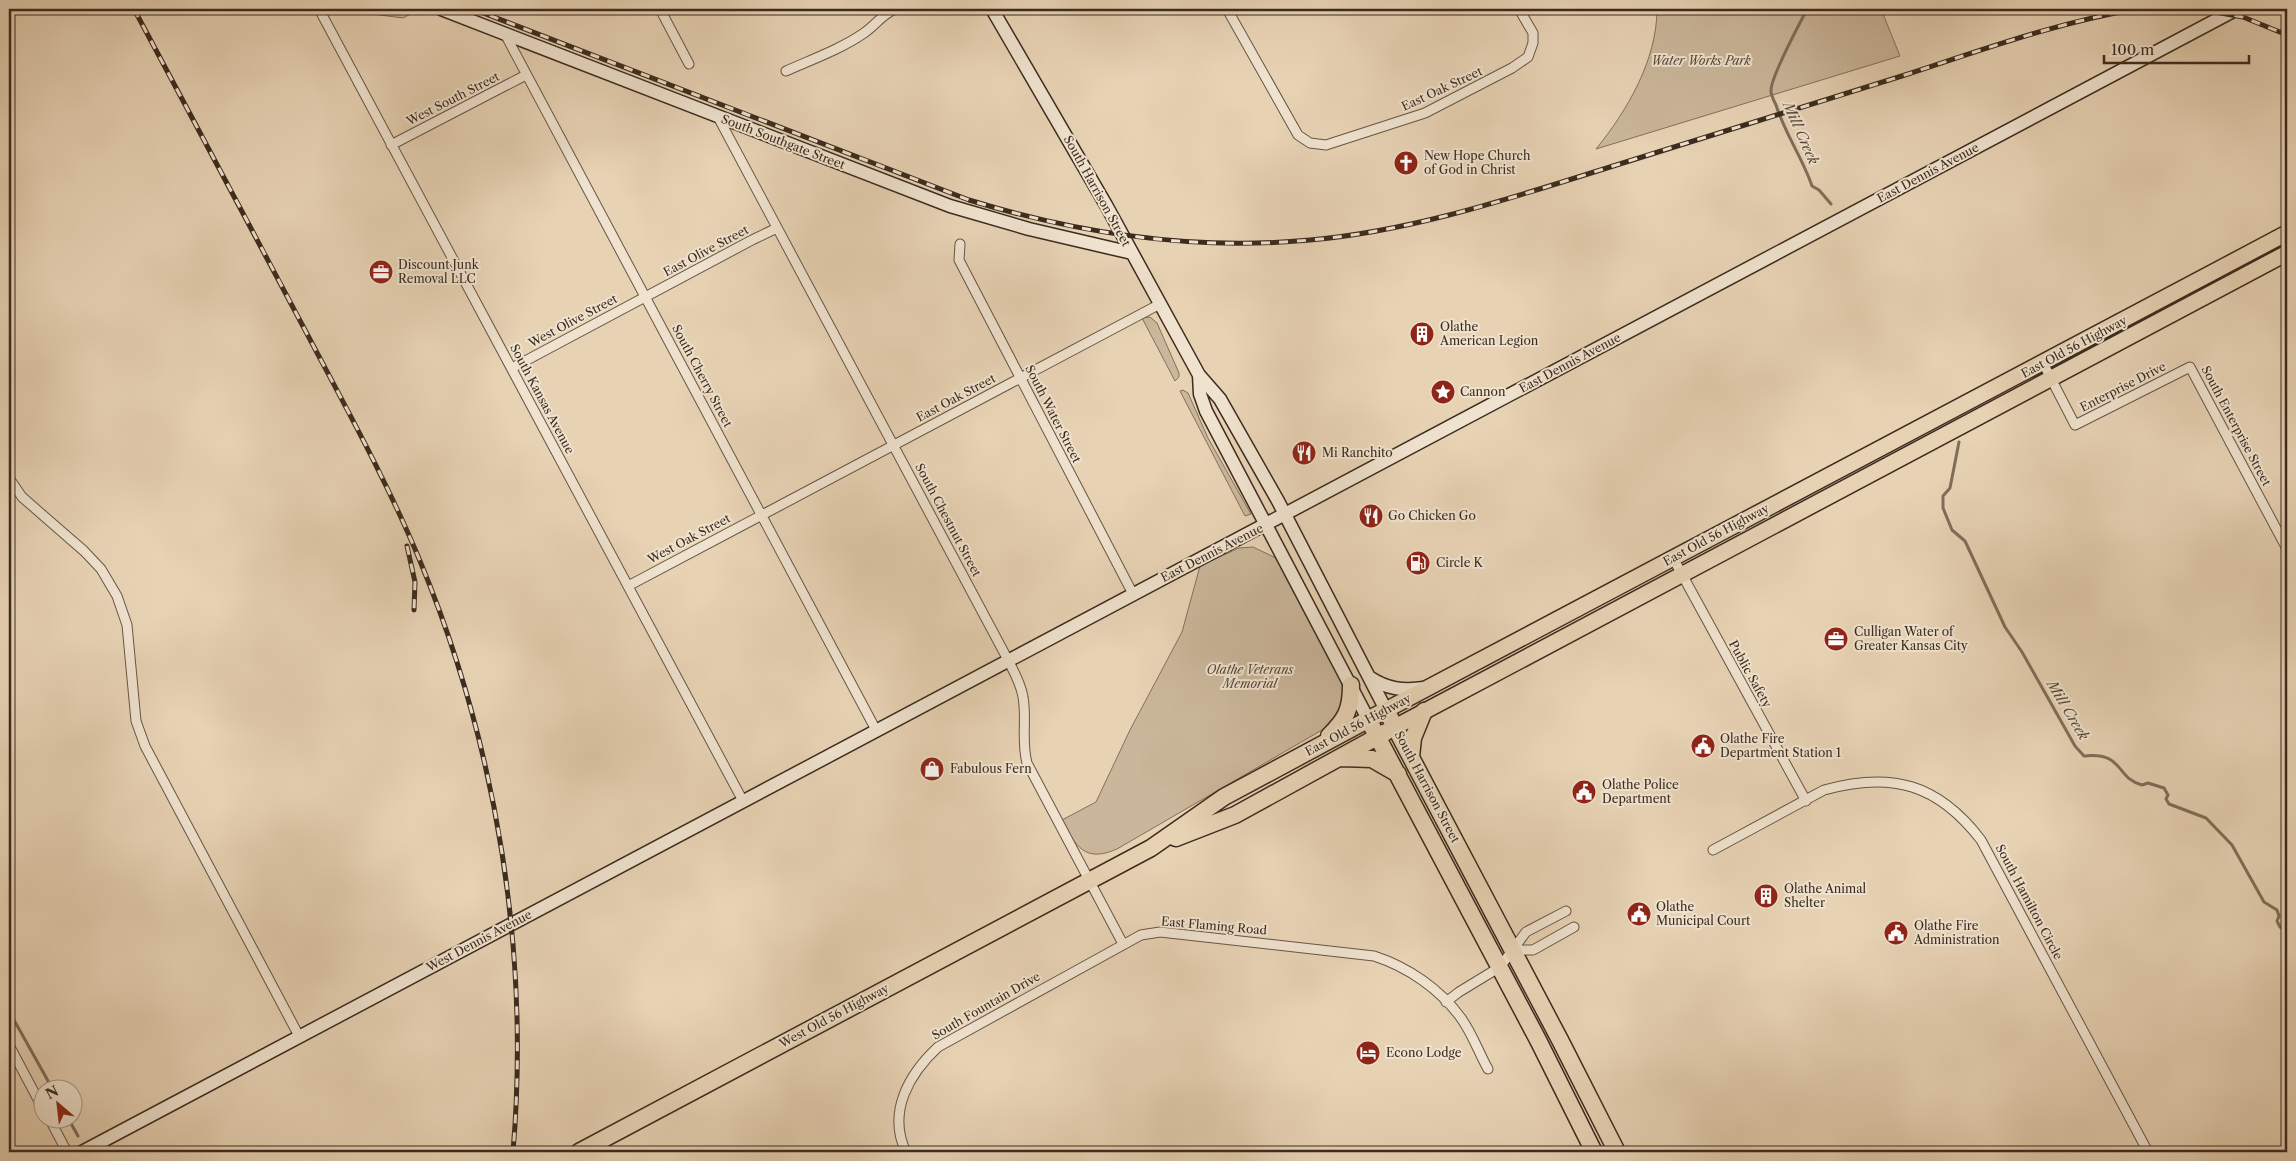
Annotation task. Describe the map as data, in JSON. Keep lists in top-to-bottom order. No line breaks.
{"streets":{"highway":["South Harrison Street","East Old 56 Highway","West Old 56 Highway"],"street":["East Oak Street","West South Street","South Southgate Street","East Dennis Avenue","East Olive Street","West Olive Street","South Cherry Street","Enterprise Drive","South Kansas Avenue","South Water Street","South Enterprise Street","South Chestnut Street","West Oak Street","Public Safety","South Hamilton Circle","East Flaming Road","West Dennis Avenue","South Fountain Drive"]},"crossings":[["East Oak Street","South Harrison Street"],["East Oak Street","South Cherry Street"],["East Oak Street","South Water Street"],["East Oak Street","South Chestnut Street"],["East Oak Street","West Oak Street"],["West South Street","South Cherry Street"],["West South Street","South Kansas Avenue"],["South Southgate Street","South Harrison Street"],["South Southgate Street","South Cherry Street"],["South Southgate Street","South Chestnut Street"],["East Dennis Avenue","South Harrison Street"],["East Dennis Avenue","South Cherry Street"],["East Dennis Avenue","South Water Street"],["East Dennis Avenue","South Chestnut Street"],["East Dennis Avenue","West Dennis Avenue"],["South Harrison Street","East Old 56 Highway"],["East Olive Street","West Olive Street"],["East Olive Street","South Cherry Street"],["East Olive Street","South Chestnut Street"],["West Olive Street","South Cherry Street"],["West Olive Street","South Kansas Avenue"],["East Old 56 Highway","Enterprise Drive"],["East Old 56 Highway","South Chestnut Street"],["East Old 56 Highway","Public Safety"],["East Old 56 Highway","West Old 56 Highway"],["South Cherry Street","West Oak Street"],["South Cherry Street","West Dennis Avenue"],["Enterprise Drive","South Enterprise Street"],["South Kansas Avenue","West Oak Street"],["South Kansas Avenue","West Dennis Avenue"],["South Chestnut Street","East Flaming Road"],["South Chestnut Street","South Fountain Drive"],["South Chestnut Street","West Old 56 Highway"],["Public Safety","South Hamilton Circle"],["East Flaming Road","South Fountain Drive"]],"water":["Mill Creek"],"parks":["Water Works Park","Olathe Veterans Memorial"],"places":{"church":["New Hope Church of God in Christ"],"office":["Discount Junk Removal LLC","Culligan Water of Greater Kansas City"],"building":["Olathe American Legion","Olathe Animal Shelter"],"place":["Cannon"],"restaurant":["Mi Ranchito","Go Chicken Go"],"fuel station":["Circle K"],"public building":["Olathe Fire Department Station 1","Olathe Police Department","Olathe Municipal Court","Olathe Fire Administration"],"shop":["Fabulous Fern"],"hotel":["Econo Lodge"]},"scale_bar":"100 m","north":"top left"}
